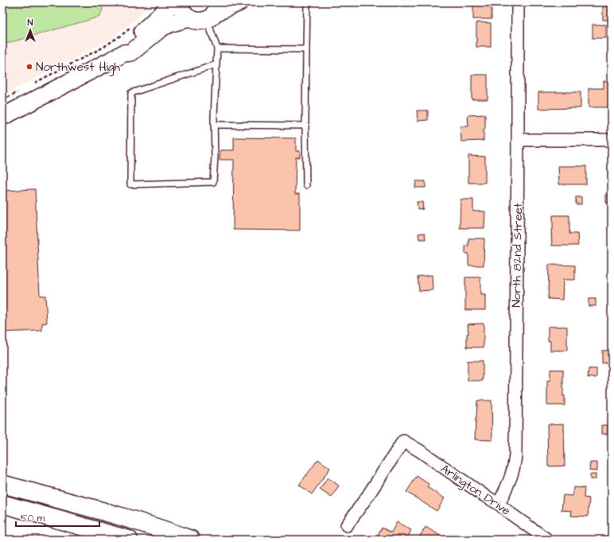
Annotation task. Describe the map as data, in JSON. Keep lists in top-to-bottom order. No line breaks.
{"streets":{"street":["North 82nd Street","Arlington Drive"]},"crossings":[["North 82nd Street","Arlington Drive"]],"places":["Northwest High"],"scale_bar":"50 m","north":"top"}
